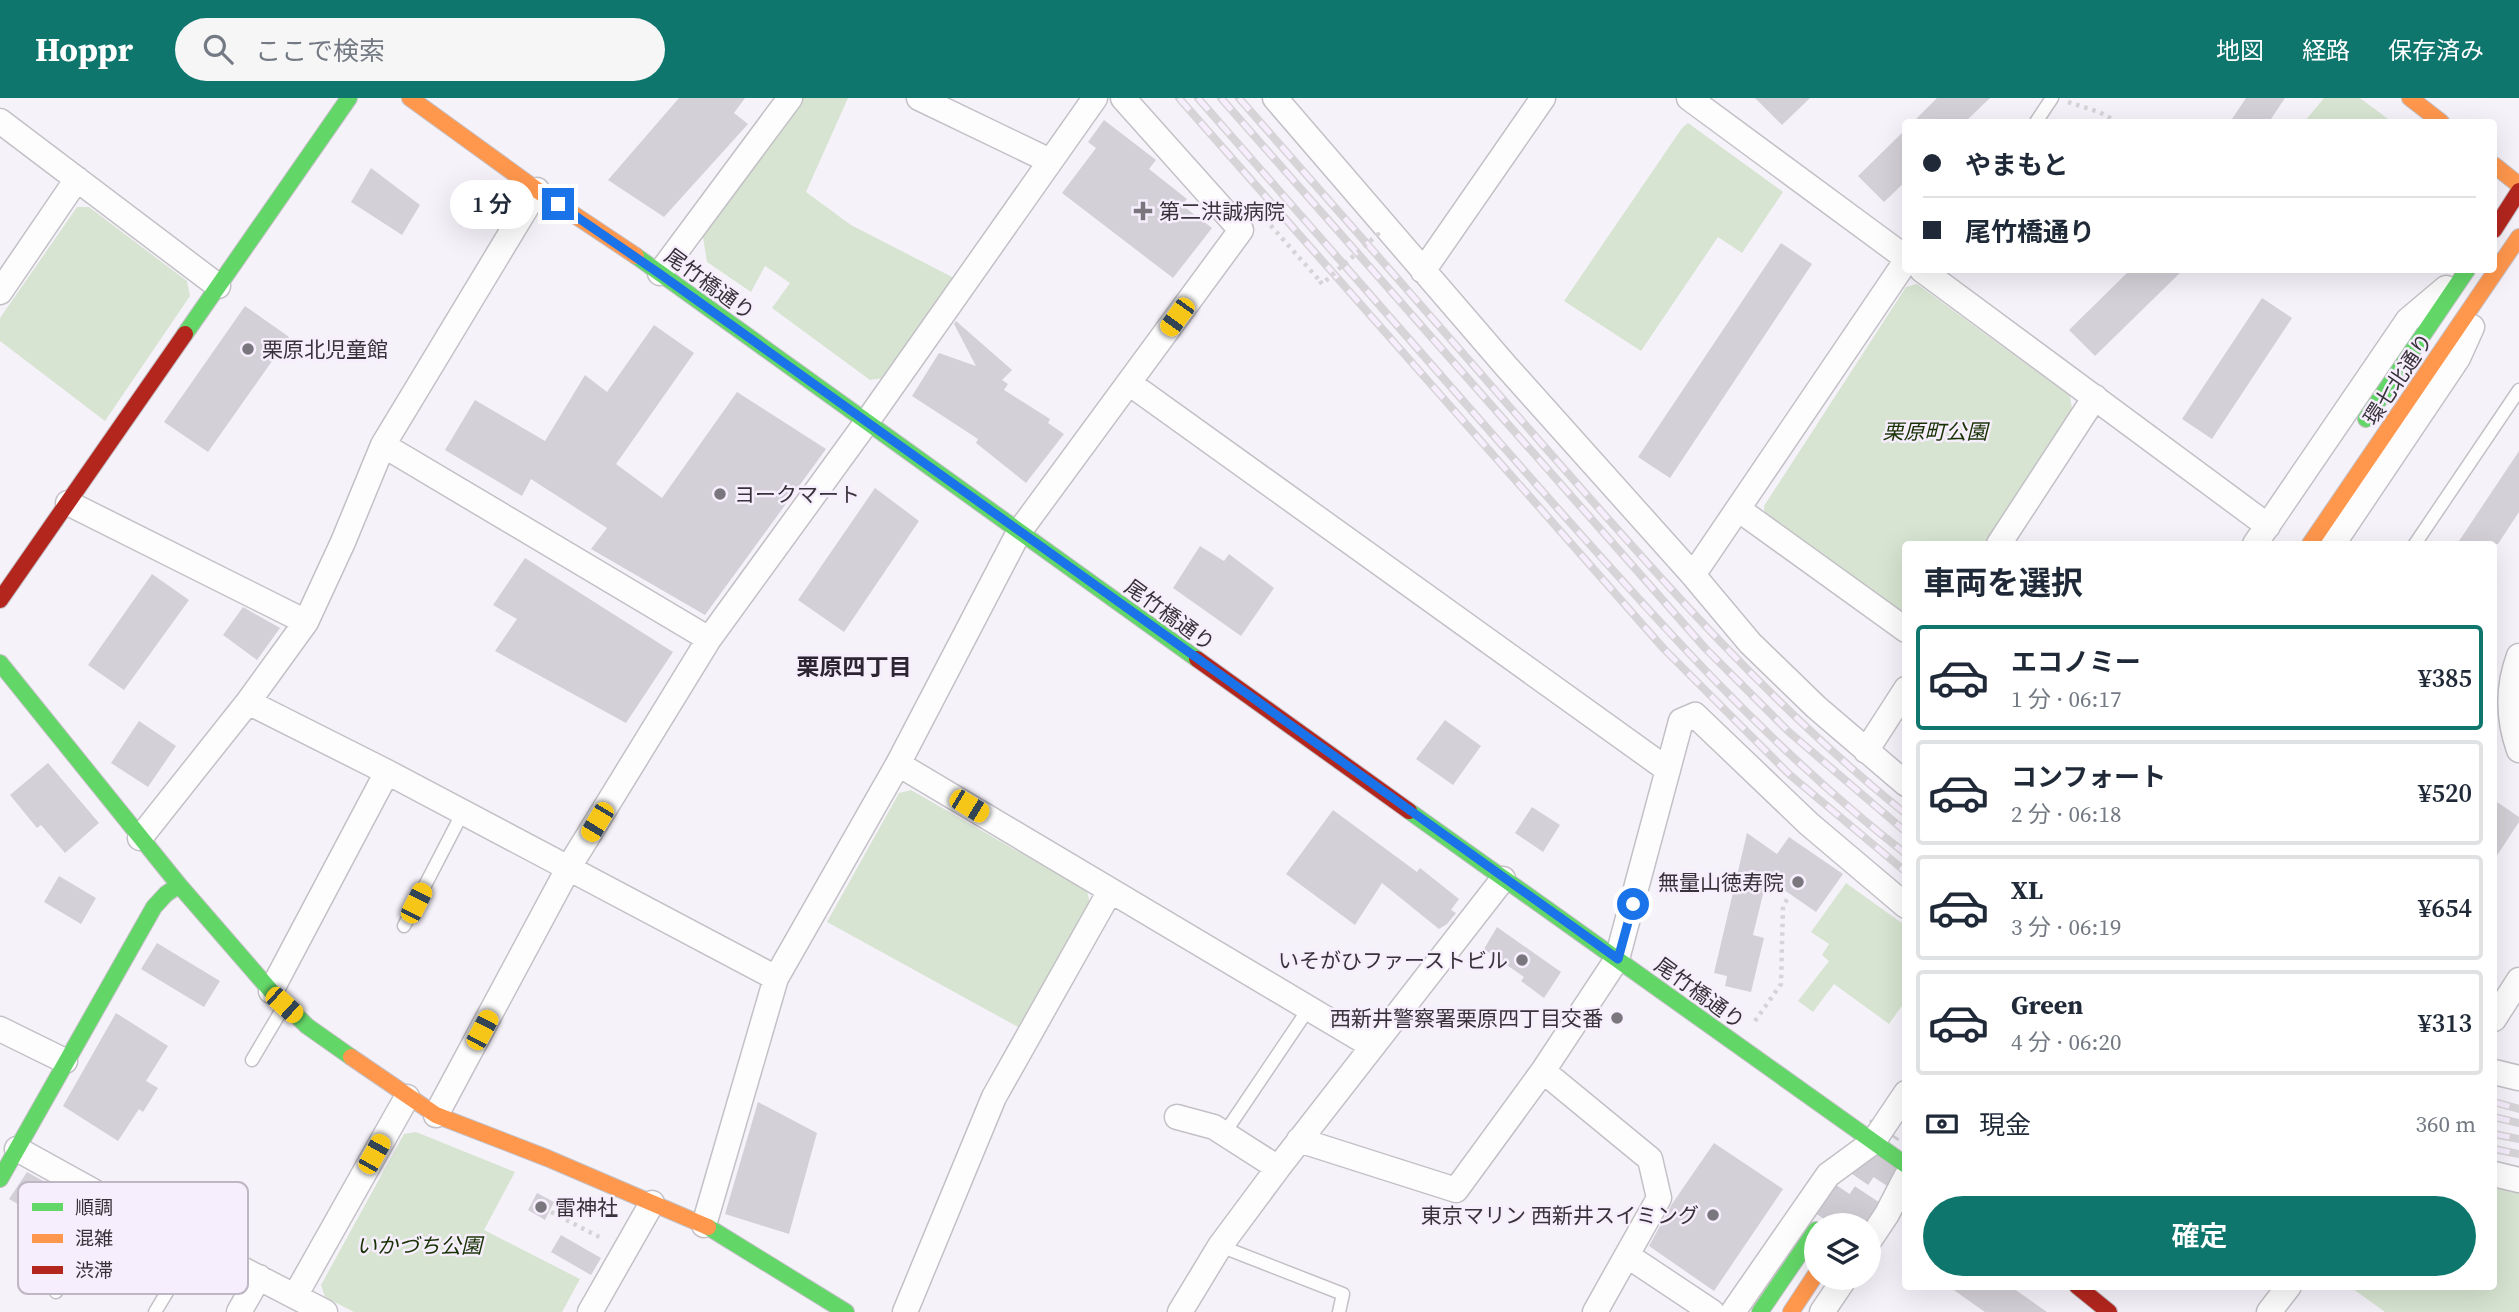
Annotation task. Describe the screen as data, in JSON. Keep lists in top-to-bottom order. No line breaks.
{"streets":{"street":["尾竹橋通り","環七北通り"]},"districts":["栗原四丁目"],"parks":["栗原町公園","いかづち公園"],"places":{"health":["第二洪誠病院"],"other":["栗原北児童館","ヨークマート","無量山徳寿院","いそがひファーストビル","西新井警察署栗原四丁目交番","雷神社","東京マリン 西新井スイミング"]},"legend":["順調","混雑","渋滞"],"page":{"header":"Hoppr","search":"ここで検索","nav":["地図","経路","保存済み"],"banner":["やまもと","尾竹橋通り"],"bubble":"1 分","heading":"車両を選択","list":[{"name":"エコノミー","note":"1 分 · 06:17","value":"¥385"},{"name":"コンフォート","note":"2 分 · 06:18","value":"¥520"},{"name":"XL","note":"3 分 · 06:19","value":"¥654"},{"name":"Green","note":"4 分 · 06:20","value":"¥313"}],"pay":["現金","360 m"],"buttons":"確定"}}
